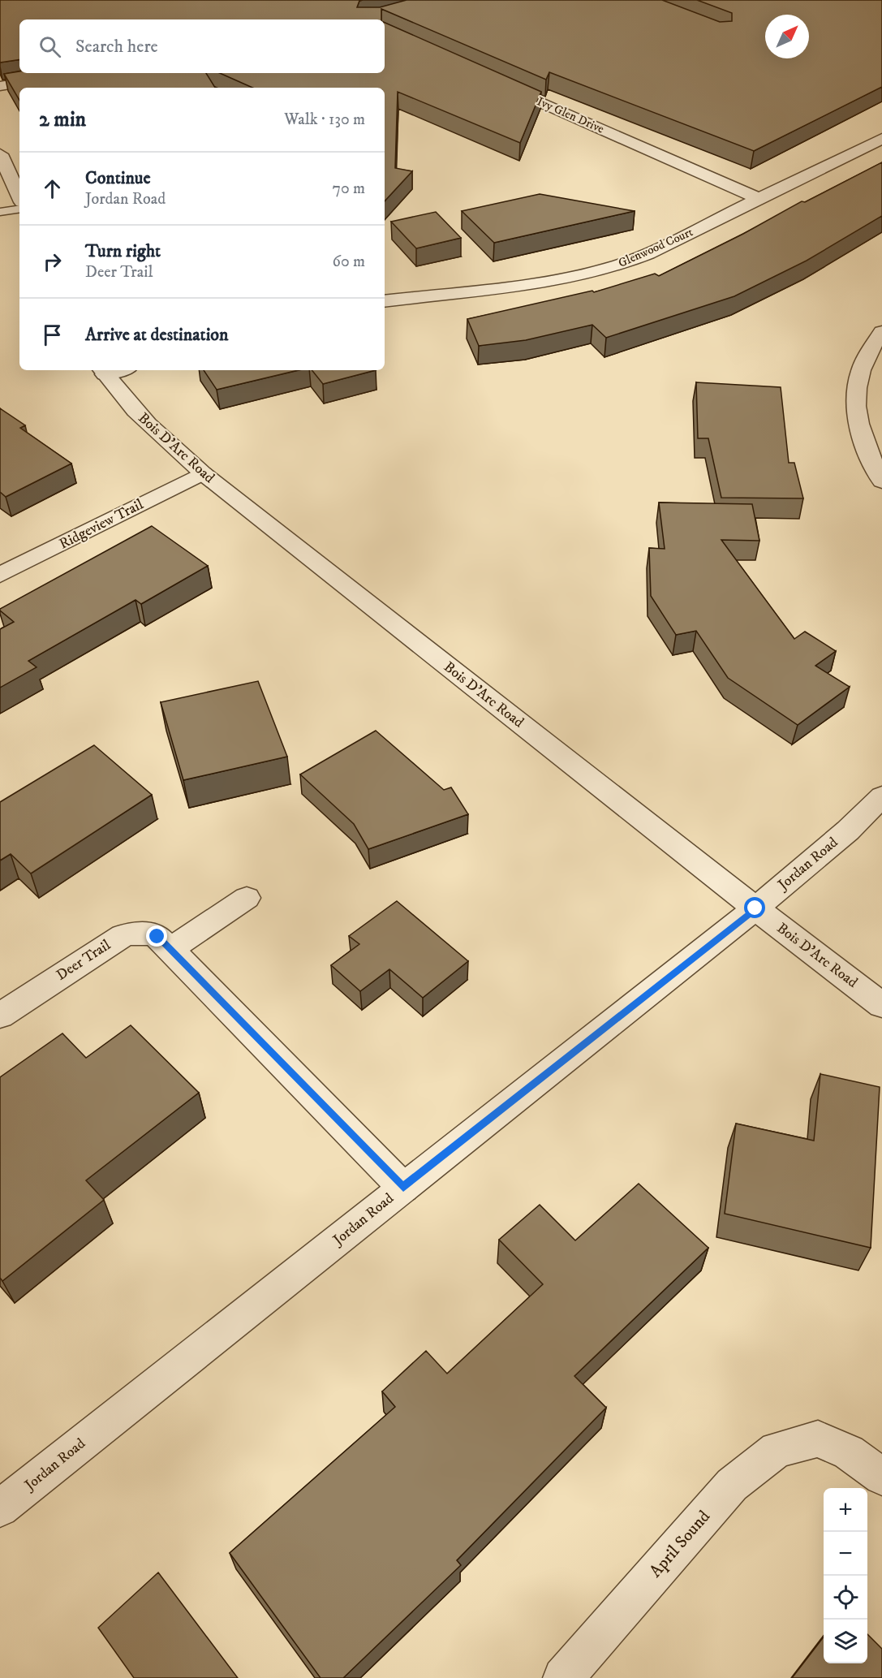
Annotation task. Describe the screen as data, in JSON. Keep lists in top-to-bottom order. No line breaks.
{"streets":{"street":["Ivy Glen Drive","Glenwood Court","Bois D'Arc Road","Ridgeview Trail","Jordan Road","Deer Trail","April Sound"]},"crossings":[["Ivy Glen Drive","Glenwood Court"],["Bois D'Arc Road","Ridgeview Trail"],["Bois D'Arc Road","Jordan Road"],["Jordan Road","Deer Trail"]],"north":"top right","page":{"search":"Search here","heading":["2 min","Walk · 130 m"],"list":[["Continue","Jordan Road","70 m"],["Turn right","Deer Trail","60 m"],"Arrive at destination"],"map_buttons":["+","−"]}}
